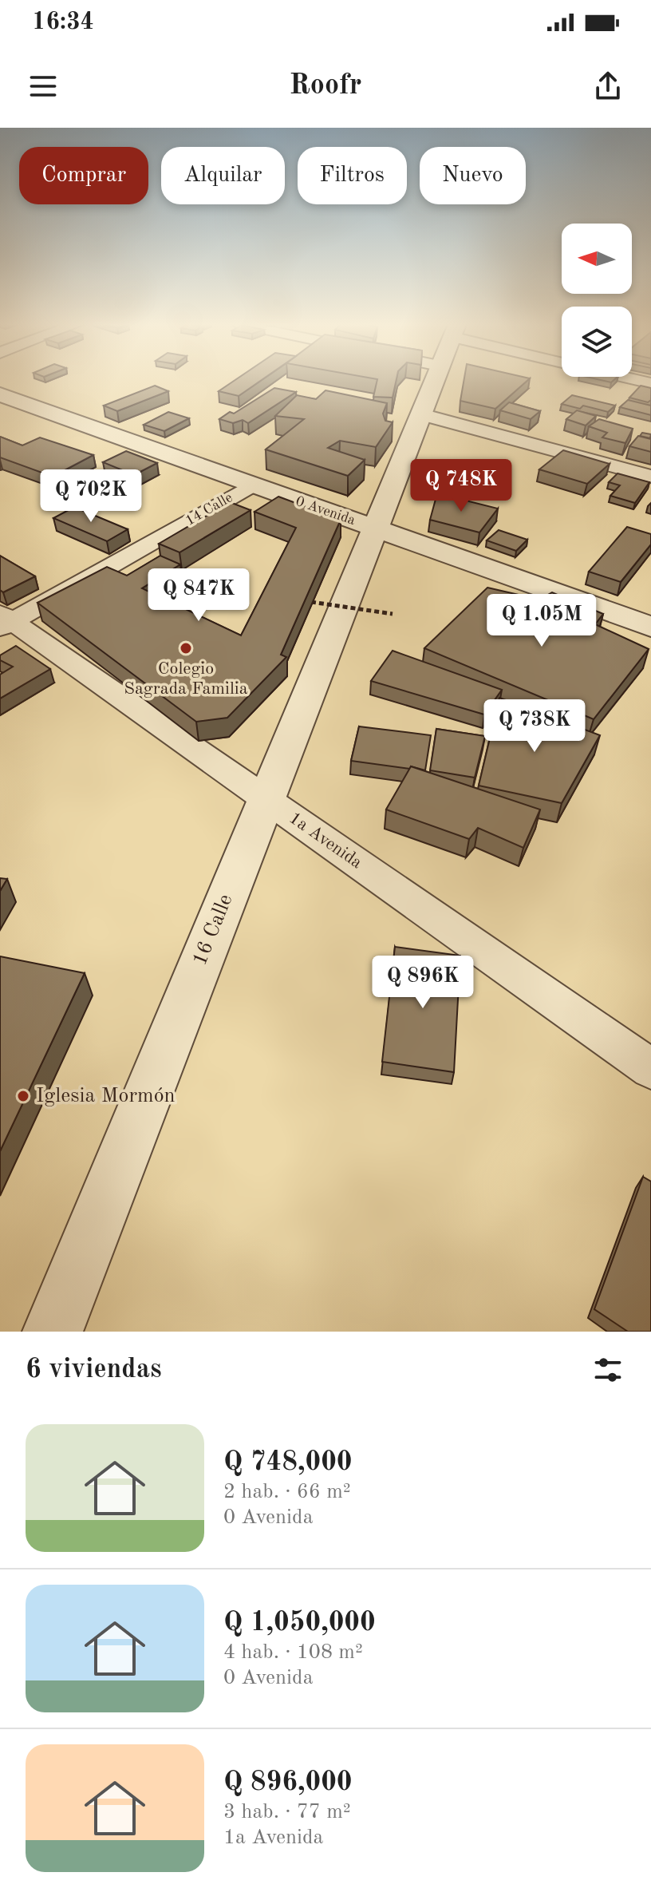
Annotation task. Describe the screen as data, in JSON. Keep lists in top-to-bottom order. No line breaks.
{"streets":{"street":["14 Calle","0 Avenida","1a Avenida","16 Calle"]},"crossings":[["14 Calle","0 Avenida"],["14 Calle","1a Avenida"],["0 Avenida","16 Calle"],["1a Avenida","16 Calle"]],"places":["Colegio Sagrada Familia","Iglesia Mormón"],"north":"left","page":{"status":"16:34","header":"Roofr","chip":["Comprar","Alquilar","Filtros","Nuevo"],"price":["Q 748K","Q 702K","Q 847K","Q 1.05M","Q 738K","Q 896K"],"heading":"6 viviendas","list":[{"name":"Q 748,000","note":"2 hab. · 66 m² · 0 Avenida"},{"name":"Q 1,050,000","note":"4 hab. · 108 m² · 0 Avenida"},{"name":"Q 896,000","note":"3 hab. · 77 m² · 1a Avenida"}]}}
